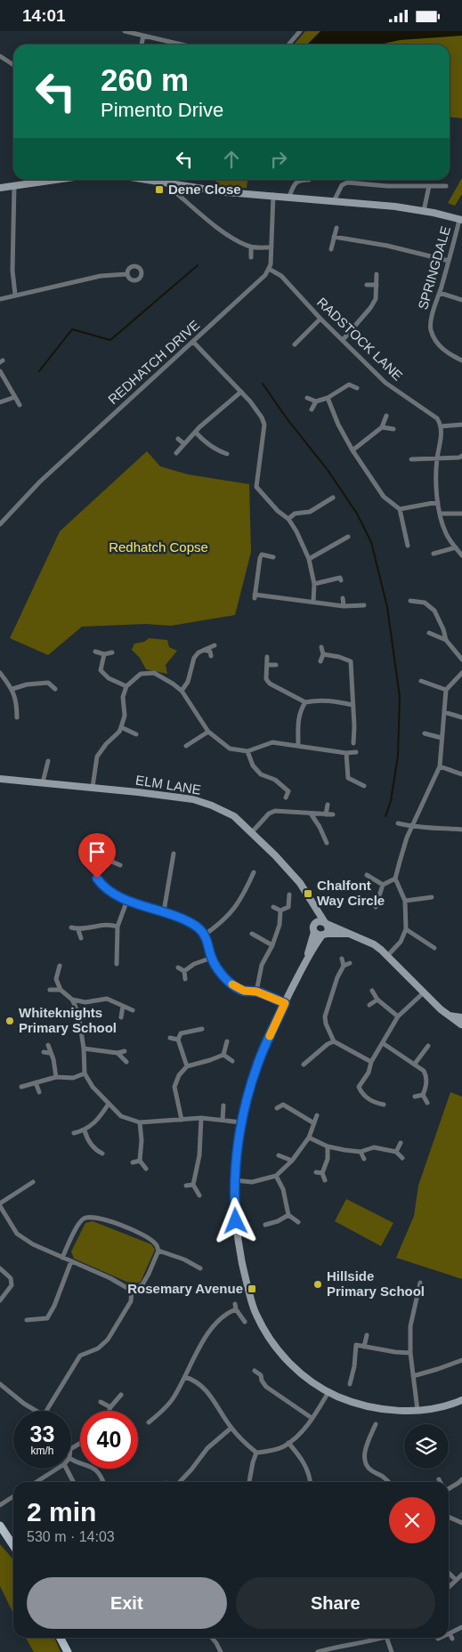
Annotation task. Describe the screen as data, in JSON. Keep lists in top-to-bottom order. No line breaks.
{"streets":{"street":["SPRINGDALE","RADSTOCK LANE","REDHATCH DRIVE","ELM LANE"]},"crossings":[["RADSTOCK LANE","REDHATCH DRIVE"]],"parks":["Redhatch Copse"],"places":{"transit":["Dene Close","Chalfont Way Circle","Rosemary Avenue"],"other":["Whiteknights Primary School","Hillside Primary School"]},"page":{"status":"14:01","turn":["260 m","Pimento Drive"],"speed":"33 km/h","limit":"40","heading":["2 min","530 m · 14:03"],"buttons":["Exit","Share"]}}
